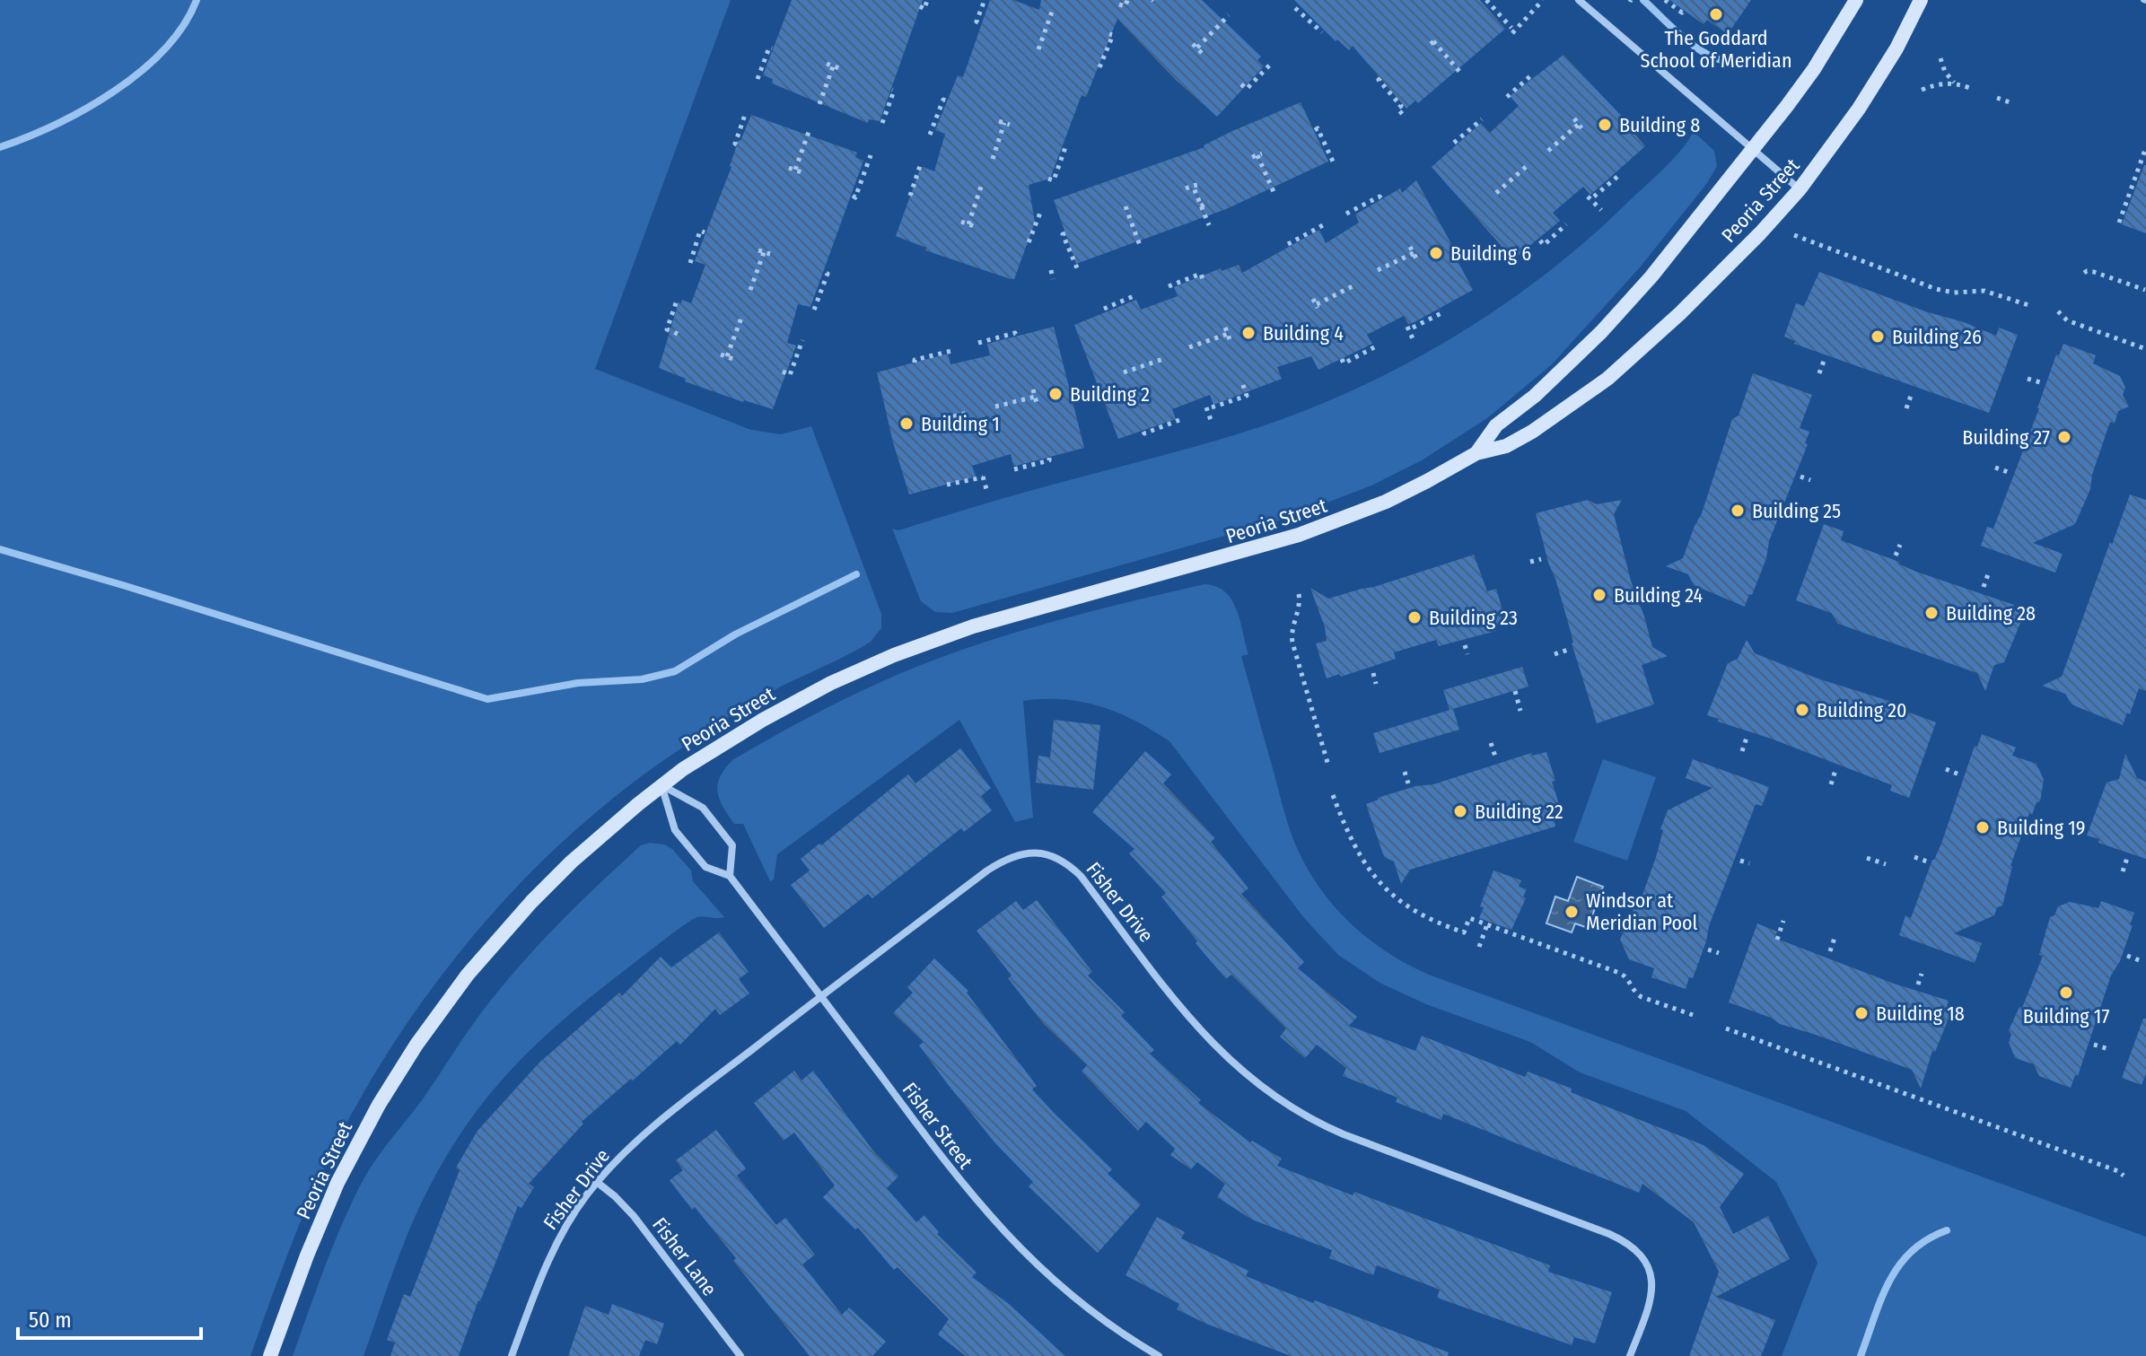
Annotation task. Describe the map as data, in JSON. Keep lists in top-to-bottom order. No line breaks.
{"streets":{"main road":["Peoria Street"],"street":["Fisher Drive","Fisher Street","Fisher Lane"]},"crossings":[["Peoria Street","Fisher Street"],["Fisher Drive","Fisher Street"],["Fisher Drive","Fisher Lane"]],"places":["The Goddard School of Meridian","Building 8","Building 6","Building 4","Building 26","Building 2","Building 1","Building 27","Building 25","Building 24","Building 28","Building 23","Building 20","Building 22","Building 19","Windsor at Meridian Pool","Building 17","Building 18"],"scale_bar":"50 m"}
